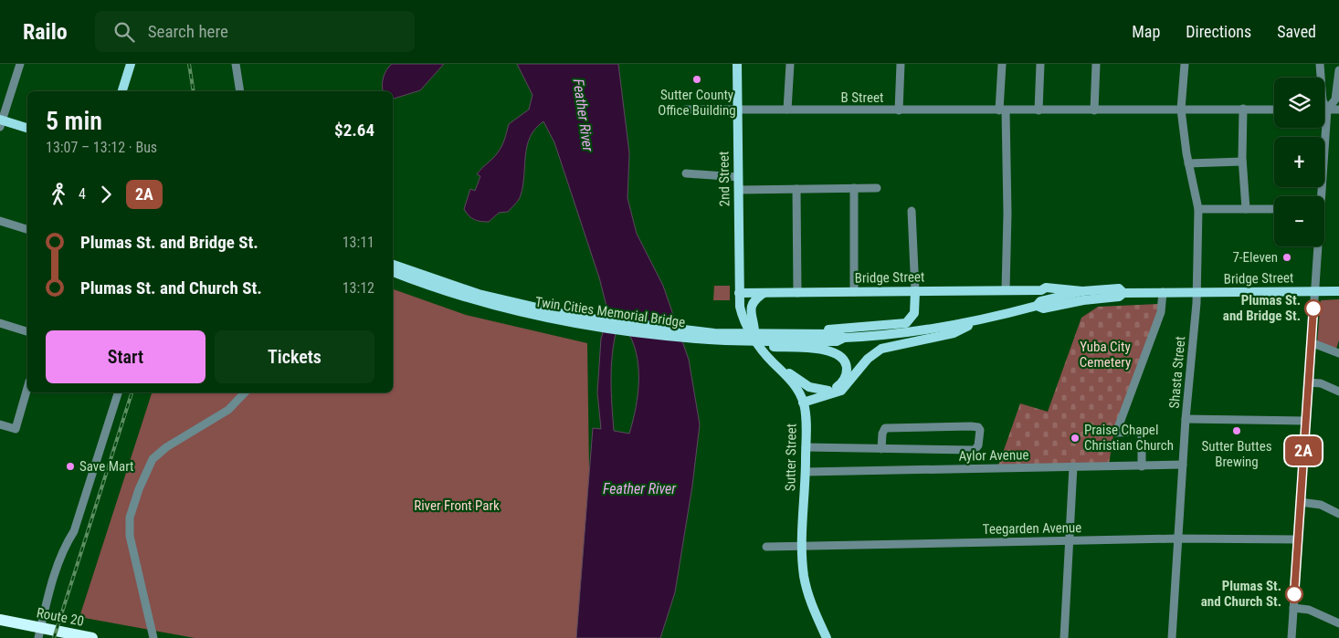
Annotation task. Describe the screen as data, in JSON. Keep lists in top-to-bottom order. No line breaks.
{"streets":{"highway":["Route 20"],"main road":["2nd Street","Bridge Street","Twin Cities Memorial Bridge","Sutter Street"],"street":["B Street","Shasta Street","Aylor Avenue","Teegarden Avenue"]},"crossings":[["B Street","2nd Street"],["B Street","Shasta Street"],["2nd Street","Bridge Street"],["2nd Street","Sutter Street"],["Bridge Street","Twin Cities Memorial Bridge"],["Bridge Street","Shasta Street"],["Bridge Street","Sutter Street"],["Shasta Street","Aylor Avenue"],["Shasta Street","Teegarden Avenue"],["Aylor Avenue","Sutter Street"],["Sutter Street","Teegarden Avenue"]],"water":["Feather River"],"parks":["Yuba City Cemetery","River Front Park"],"places":["Sutter County Office Building","7-Eleven","Plumas St. and Bridge St.","Sutter Buttes Brewing","Praise Chapel Christian Church","Save Mart","Plumas St. and Church St."],"lines":["bus line 2A"],"page":{"header":"Railo","search":"Search here","nav":["Map","Directions","Saved"],"on_map":"2A","map_buttons":["+","−"],"heading":["5 min","13:07 – 13:12 · Bus","$2.64"],"legs":["4","2A"],"list":[{"name":"Plumas St. and Bridge St.","value":"13:11"},{"name":"Plumas St. and Church St.","value":"13:12"}],"buttons":["Start","Tickets"]}}
